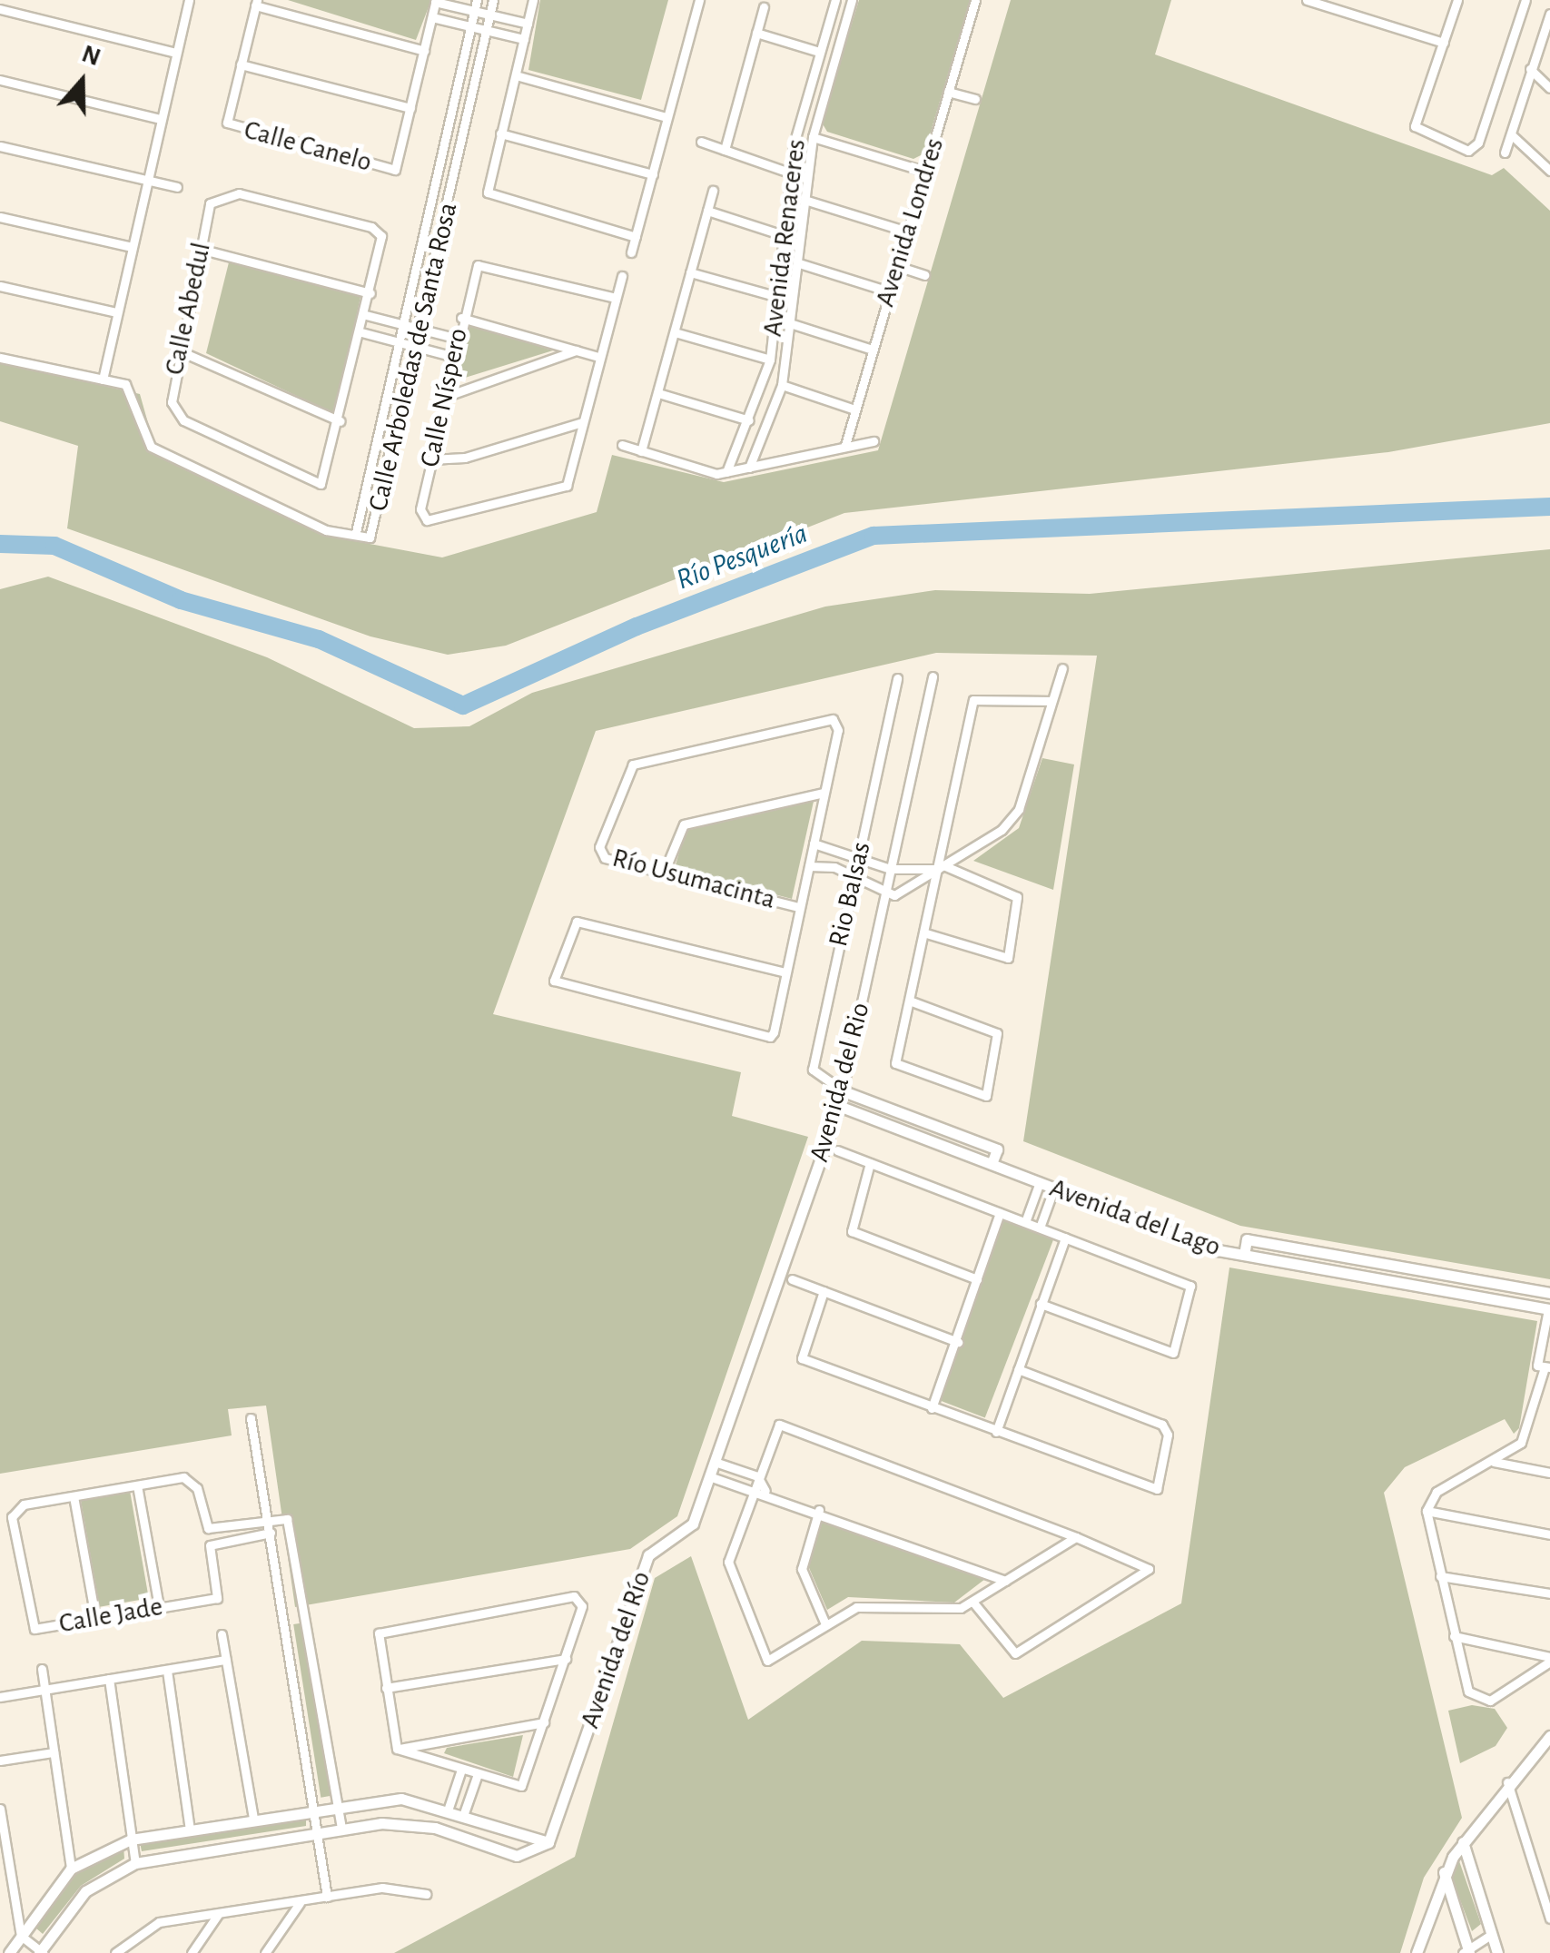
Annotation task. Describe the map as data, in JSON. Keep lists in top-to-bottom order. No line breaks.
{"streets":{"street":["Calle Canelo","Avenida Londres","Avenida Renaceres","Calle Abedul","Calle Arboledas de Santa Rosa","Calle Níspero","Río Usumacinta","Rio Balsas","Avenida del Rio","Avenida del Lago","Calle Jade","Avenida del Río"]},"crossings":[["Rio Balsas","Avenida del Rio"],["Avenida del Rio","Avenida del Lago"],["Avenida del Rio","Avenida del Río"]],"water":["Río Pesquería"],"north":"top"}
